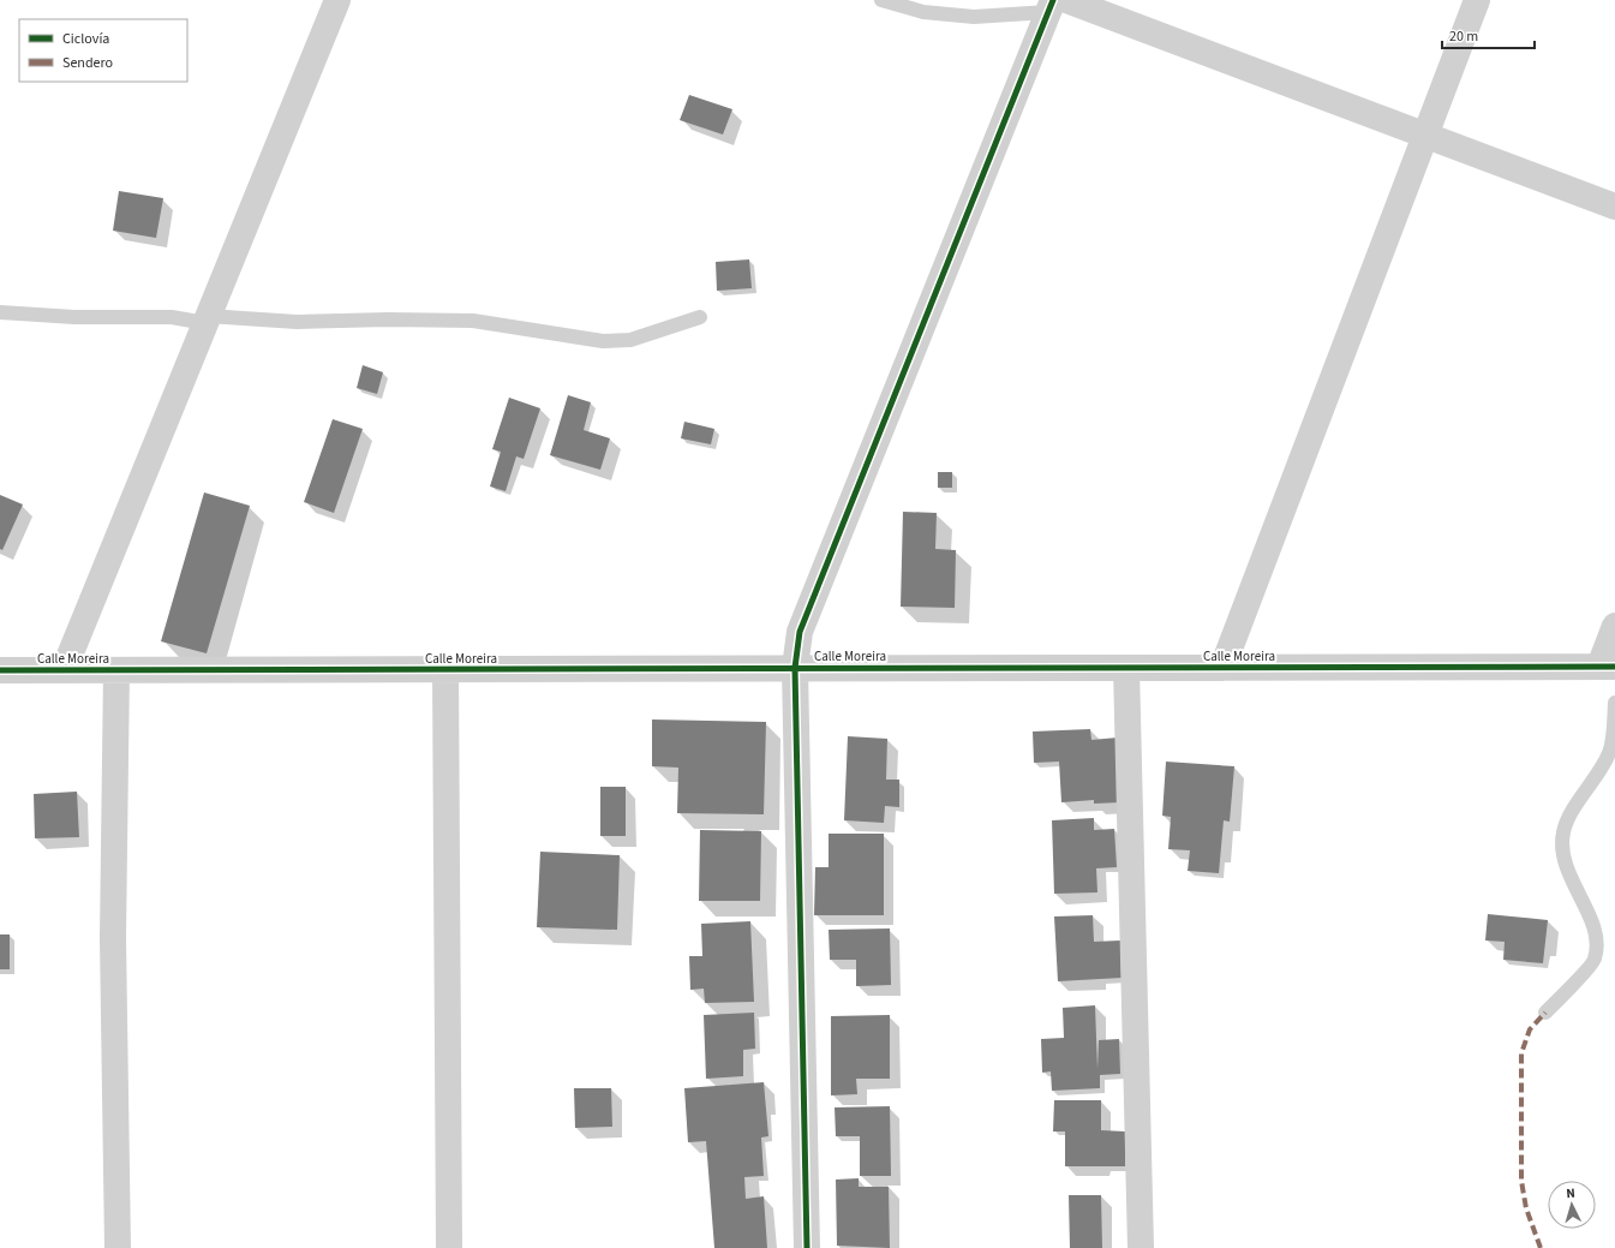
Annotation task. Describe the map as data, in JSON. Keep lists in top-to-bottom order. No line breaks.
{"streets":{"street":["Calle Moreira"]},"legend":["Ciclovía","Sendero"],"scale_bar":"20 m","north":"top"}
